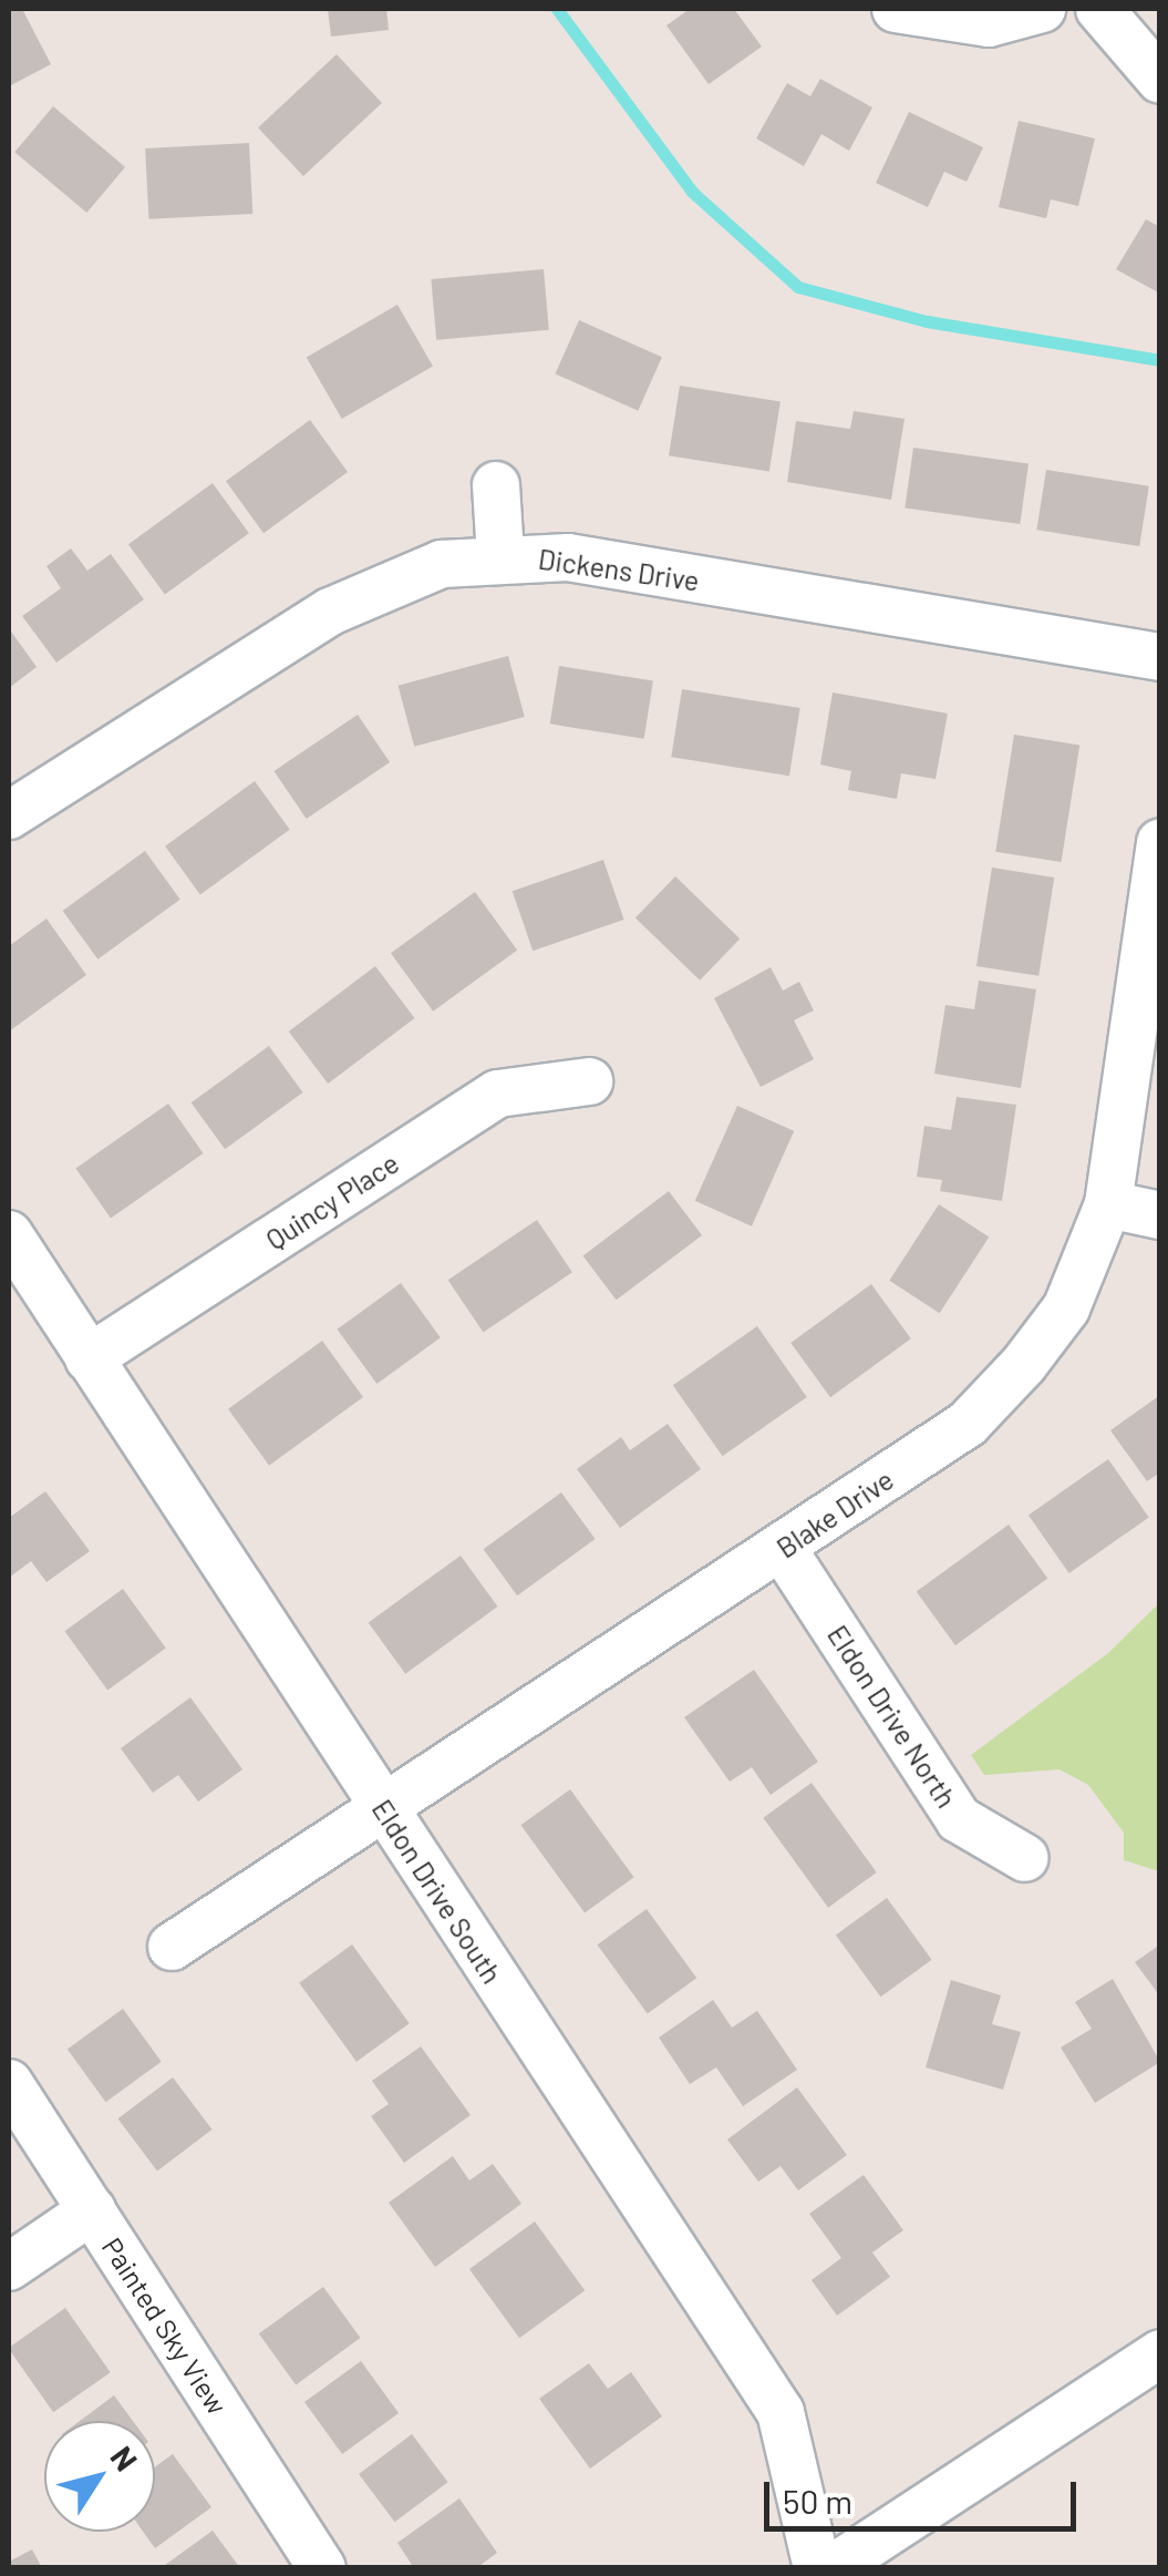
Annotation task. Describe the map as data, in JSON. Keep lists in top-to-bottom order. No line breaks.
{"streets":{"street":["Dickens Drive","Quincy Place","Blake Drive","Eldon Drive North","Eldon Drive South","Painted Sky View"]},"crossings":[["Quincy Place","Eldon Drive South"],["Blake Drive","Eldon Drive North"],["Blake Drive","Eldon Drive South"]],"scale_bar":"50 m","north":"top right"}
